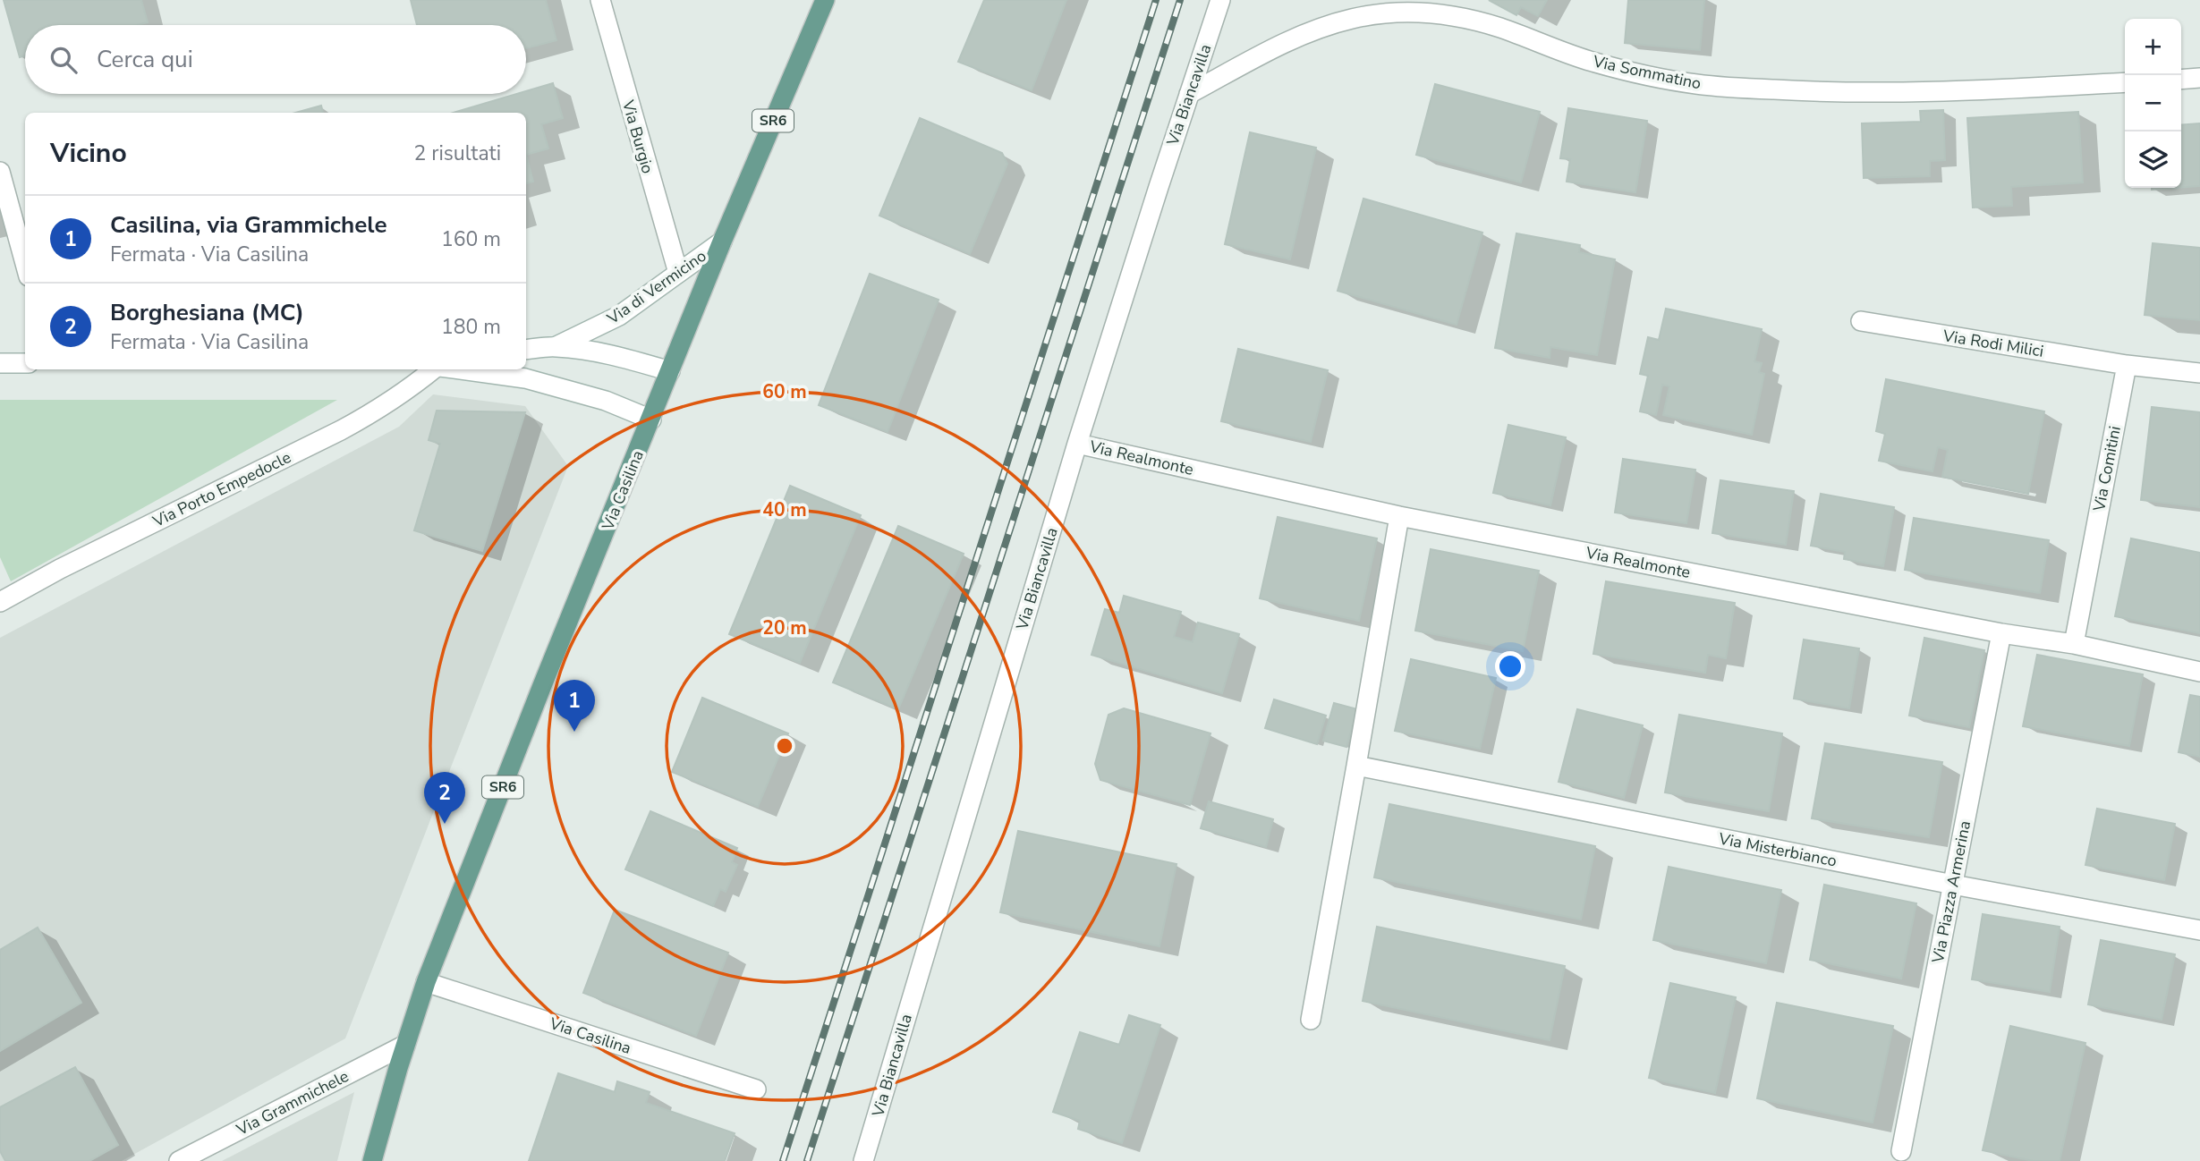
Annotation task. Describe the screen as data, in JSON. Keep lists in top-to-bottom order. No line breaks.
{"streets":{"main road":["SR6","Via Casilina"],"street":["Via Sommatino","Via Biancavilla","Via Burgio","Via di Vermicino","Via Rodi Milici","Via Realmonte","Via Comitini","Via Porto Empedocle","Via Misterbianco","Via Piazza Armerina","Via Grammichele"]},"crossings":[["Via Sommatino","Via Biancavilla"],["Via Biancavilla","Via Realmonte"],["Via Burgio","Via di Vermicino"],["Via di Vermicino","Via Casilina"],["Via Rodi Milici","Via Comitini"],["Via Realmonte","Via Comitini"],["Via Realmonte","Via Piazza Armerina"],["Via Casilina","Via Grammichele"],["Via Misterbianco","Via Piazza Armerina"]],"page":{"map_buttons":["+","−"],"search":"Cerca qui","heading":["Vicino","2 risultati"],"list":[{"mark":"1","name":"Casilina, via Grammichele","note":"Fermata · Via Casilina","value":"160 m"},{"mark":"2","name":"Borghesiana (MC)","note":"Fermata · Via Casilina","value":"180 m"}],"pins":["1","2"]},"rings":["60 m","40 m","20 m"]}
